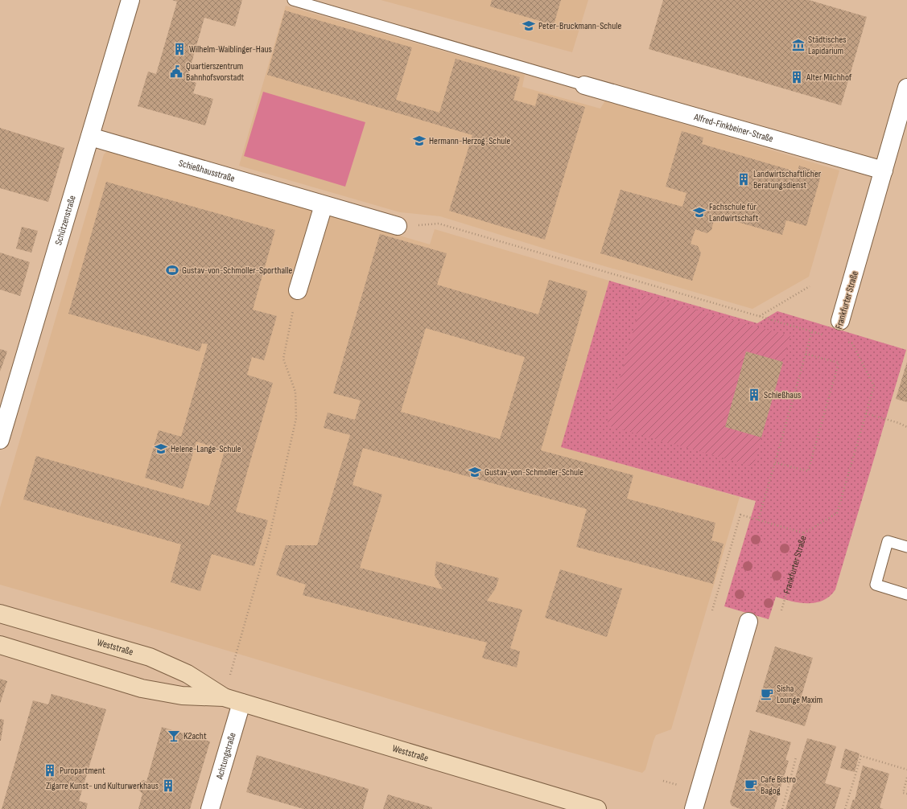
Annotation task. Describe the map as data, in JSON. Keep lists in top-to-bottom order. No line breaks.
{"streets":{"street":["Alfred-Finkbeiner-Straße","Schießhausstraße","Schützenstraße","Frankfurter Straße","Weststraße","Achtungstraße"]},"crossings":[["Alfred-Finkbeiner-Straße","Frankfurter Straße"],["Schießhausstraße","Schützenstraße"],["Weststraße","Achtungstraße"]],"places":{"school or university":["Peter-Bruckmann-Schule","Hermann-Herzog-Schule","Fachschule für Landwirtschaft","Helene-Lange-Schule","Gustav-von-Schmoller-Schule"],"museum":["Städtisches Lapidarium"],"building":["Wilhelm-Waiblinger-Haus","Alter Milchhof","Landwirtschaftlicher Beratungsdienst","Schießhaus","Puropartment","Zigarre Kunst- und Kulturwerkhaus"],"public building":["Quartierszentrum Bahnhofsvorstadt"],"sports":["Gustav-von-Schmoller-Sporthalle"],"cafe":["Sisha Lounge Maxim","Cafe Bistro Bagog"],"bar":["K2acht"]}}
